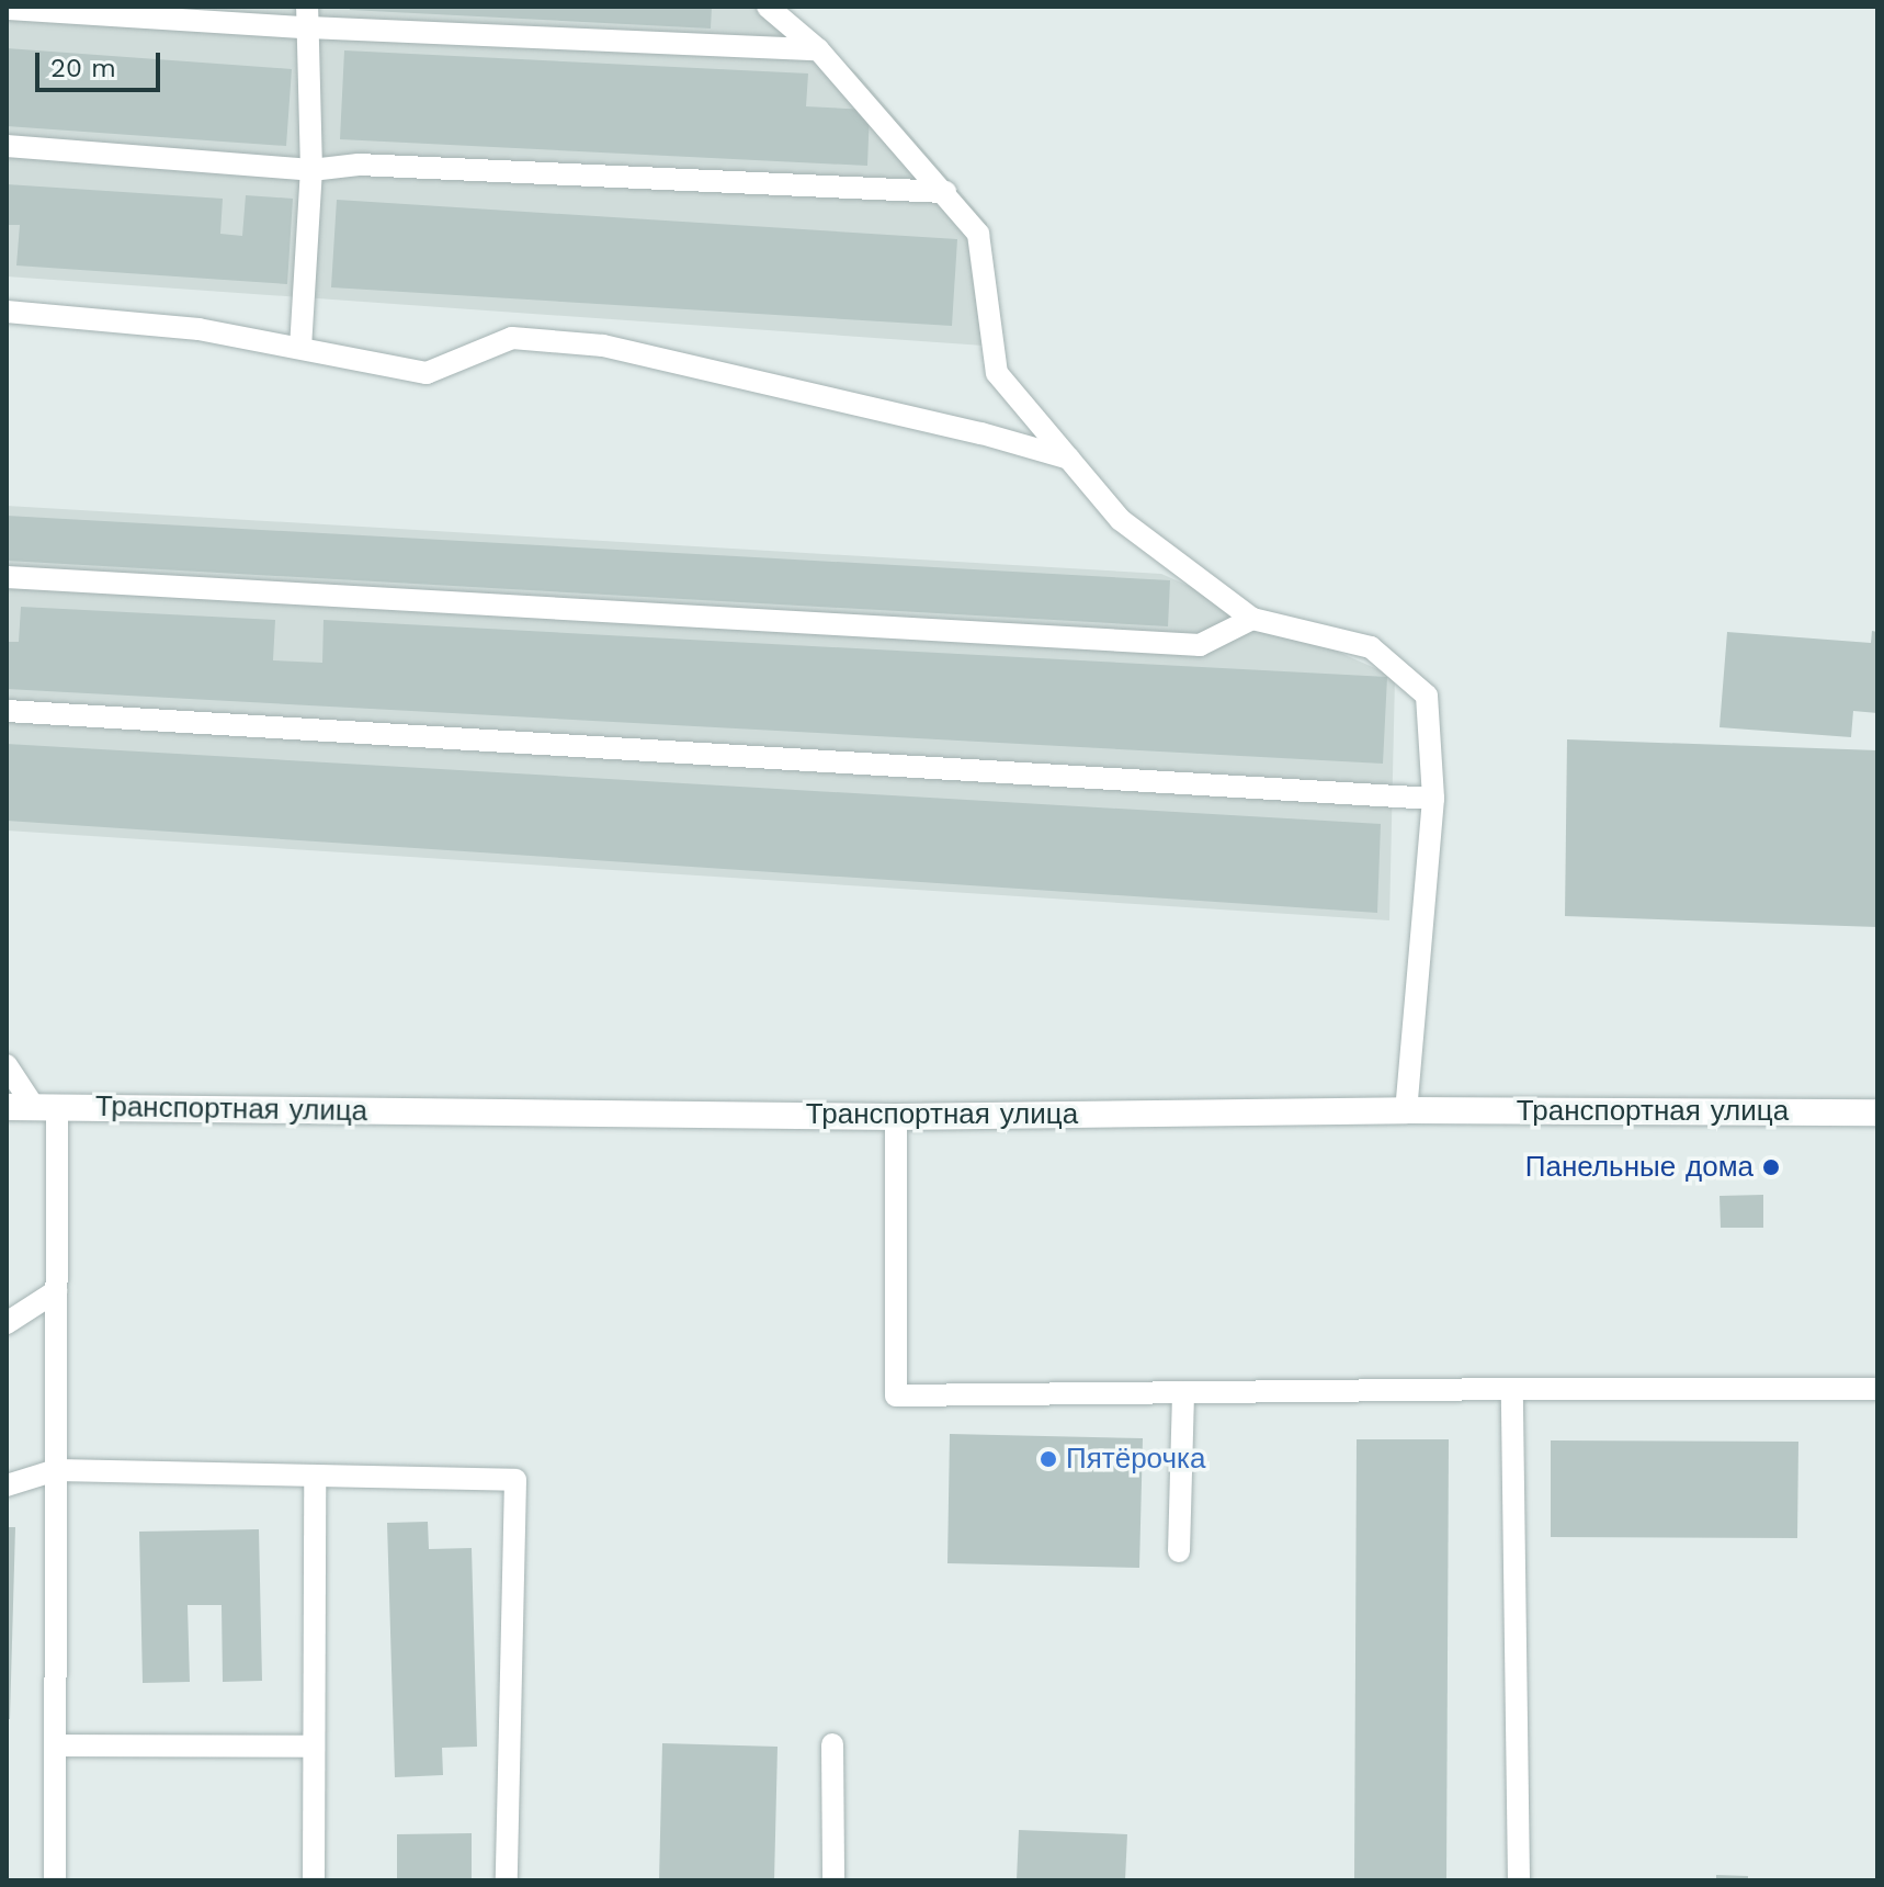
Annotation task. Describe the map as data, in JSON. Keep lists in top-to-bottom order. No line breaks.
{"streets":{"main road":["Транспортная улица"]},"places":["Панельные дома","Пятёрочка"],"scale_bar":"20 m"}
